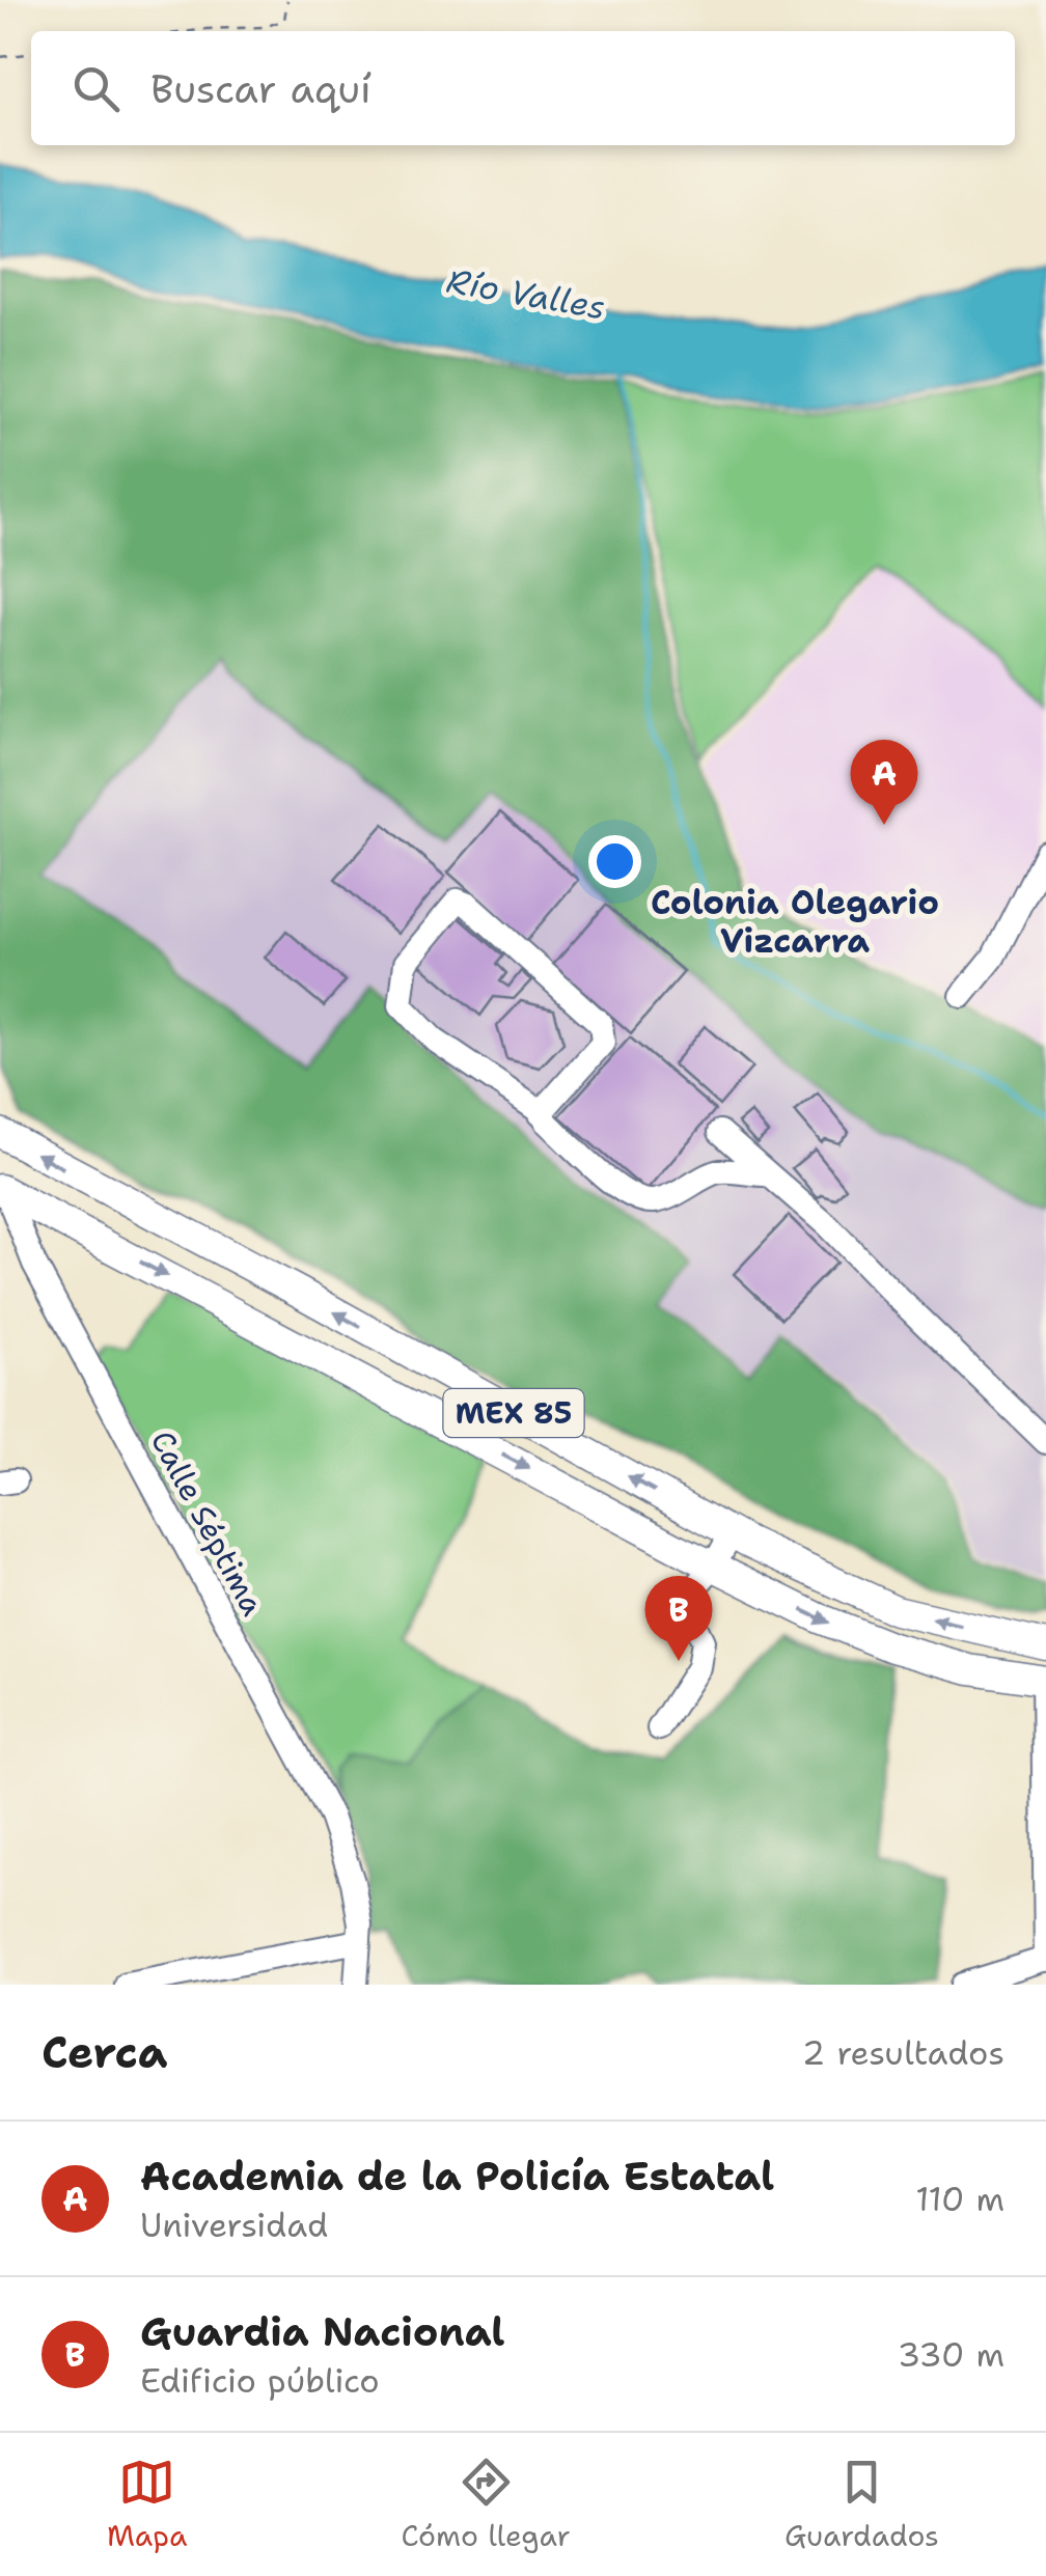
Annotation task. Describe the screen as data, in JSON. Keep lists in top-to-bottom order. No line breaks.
{"streets":{"main road":["MEX 85"],"street":["Calle Séptima"]},"crossings":[["MEX 85","Calle Séptima"]],"districts":["Colonia Olegario Vizcarra"],"water":["Río Valles"],"page":{"search":"Buscar aquí","pins":["A","B"],"heading":["Cerca","2 resultados"],"list":[{"mark":"A","name":"Academia de la Policía Estatal","note":"Universidad","value":"110 m"},{"mark":"B","name":"Guardia Nacional","note":"Edificio público","value":"330 m"}],"nav":["Mapa","Cómo llegar","Guardados"]}}
